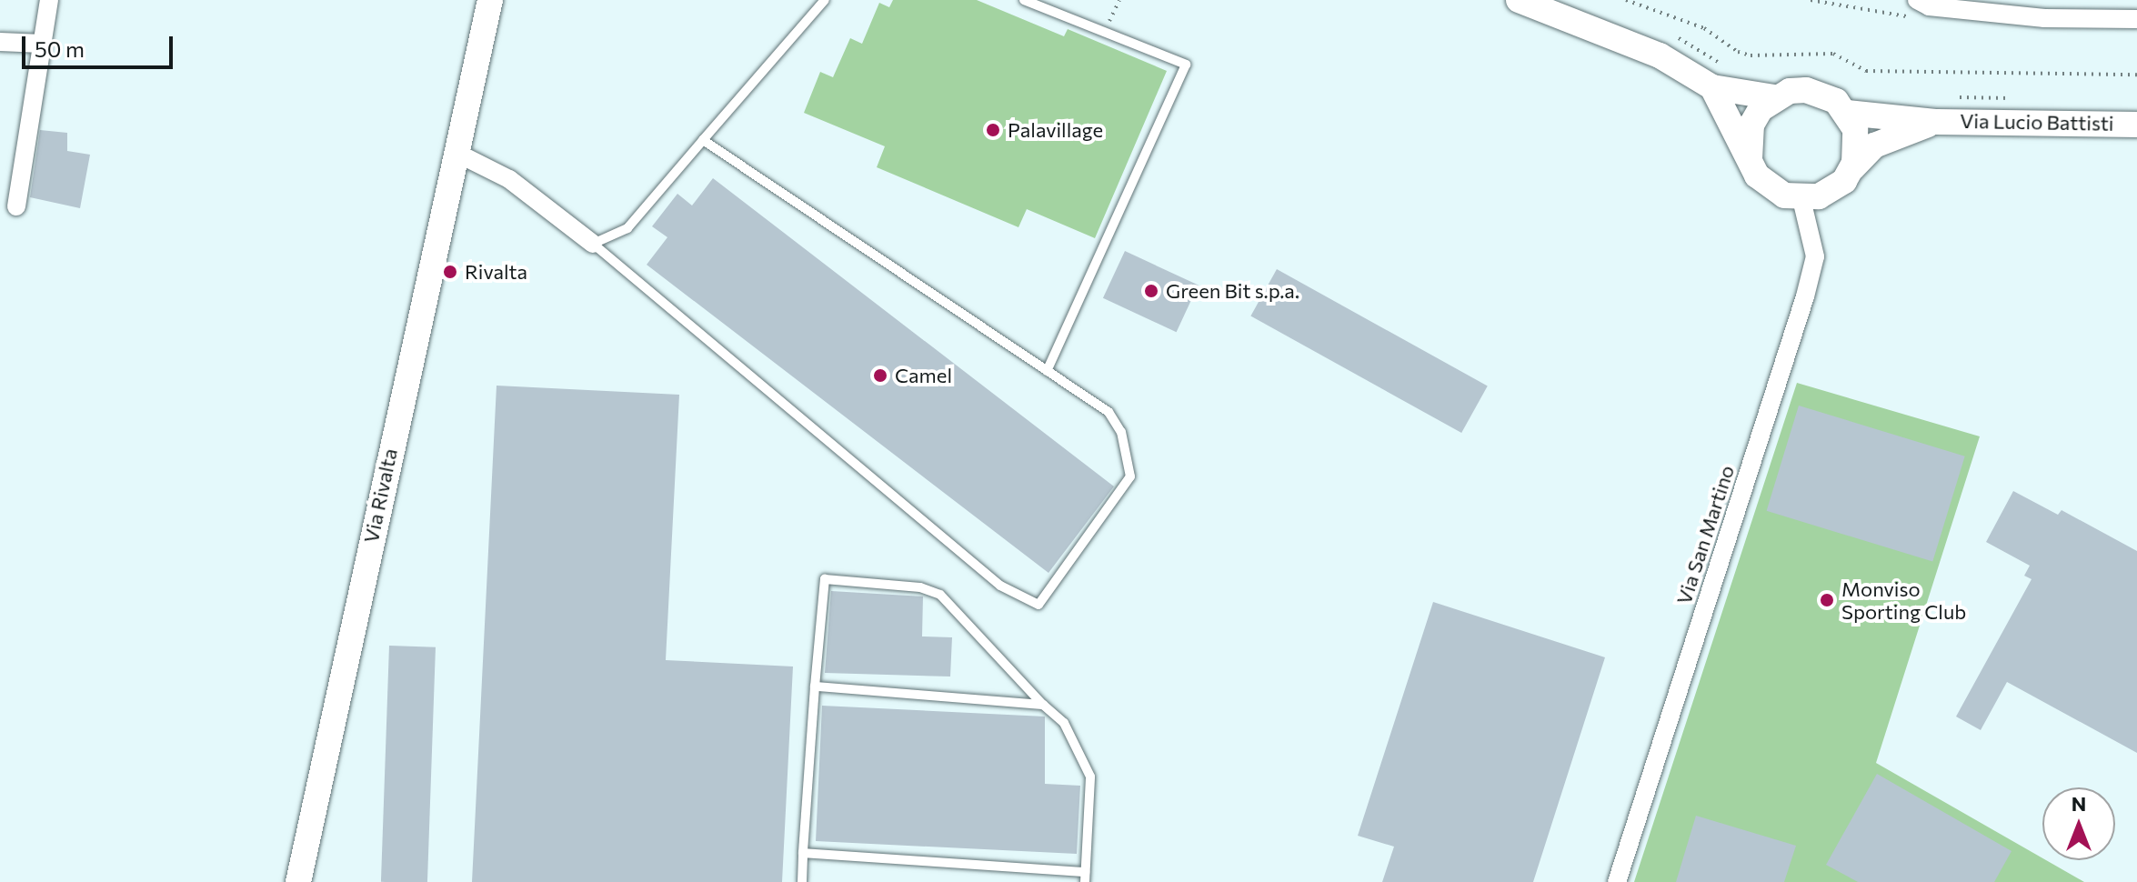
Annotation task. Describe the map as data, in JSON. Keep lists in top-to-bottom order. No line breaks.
{"streets":{"street":["Via Lucio Battisti","Via Rivalta","Via San Martino"]},"crossings":[["Via Lucio Battisti","Via San Martino"]],"places":["Palavillage","Rivalta","Green Bit s.p.a.","Camel","Monviso Sporting Club"],"scale_bar":"50 m","north":"top"}
